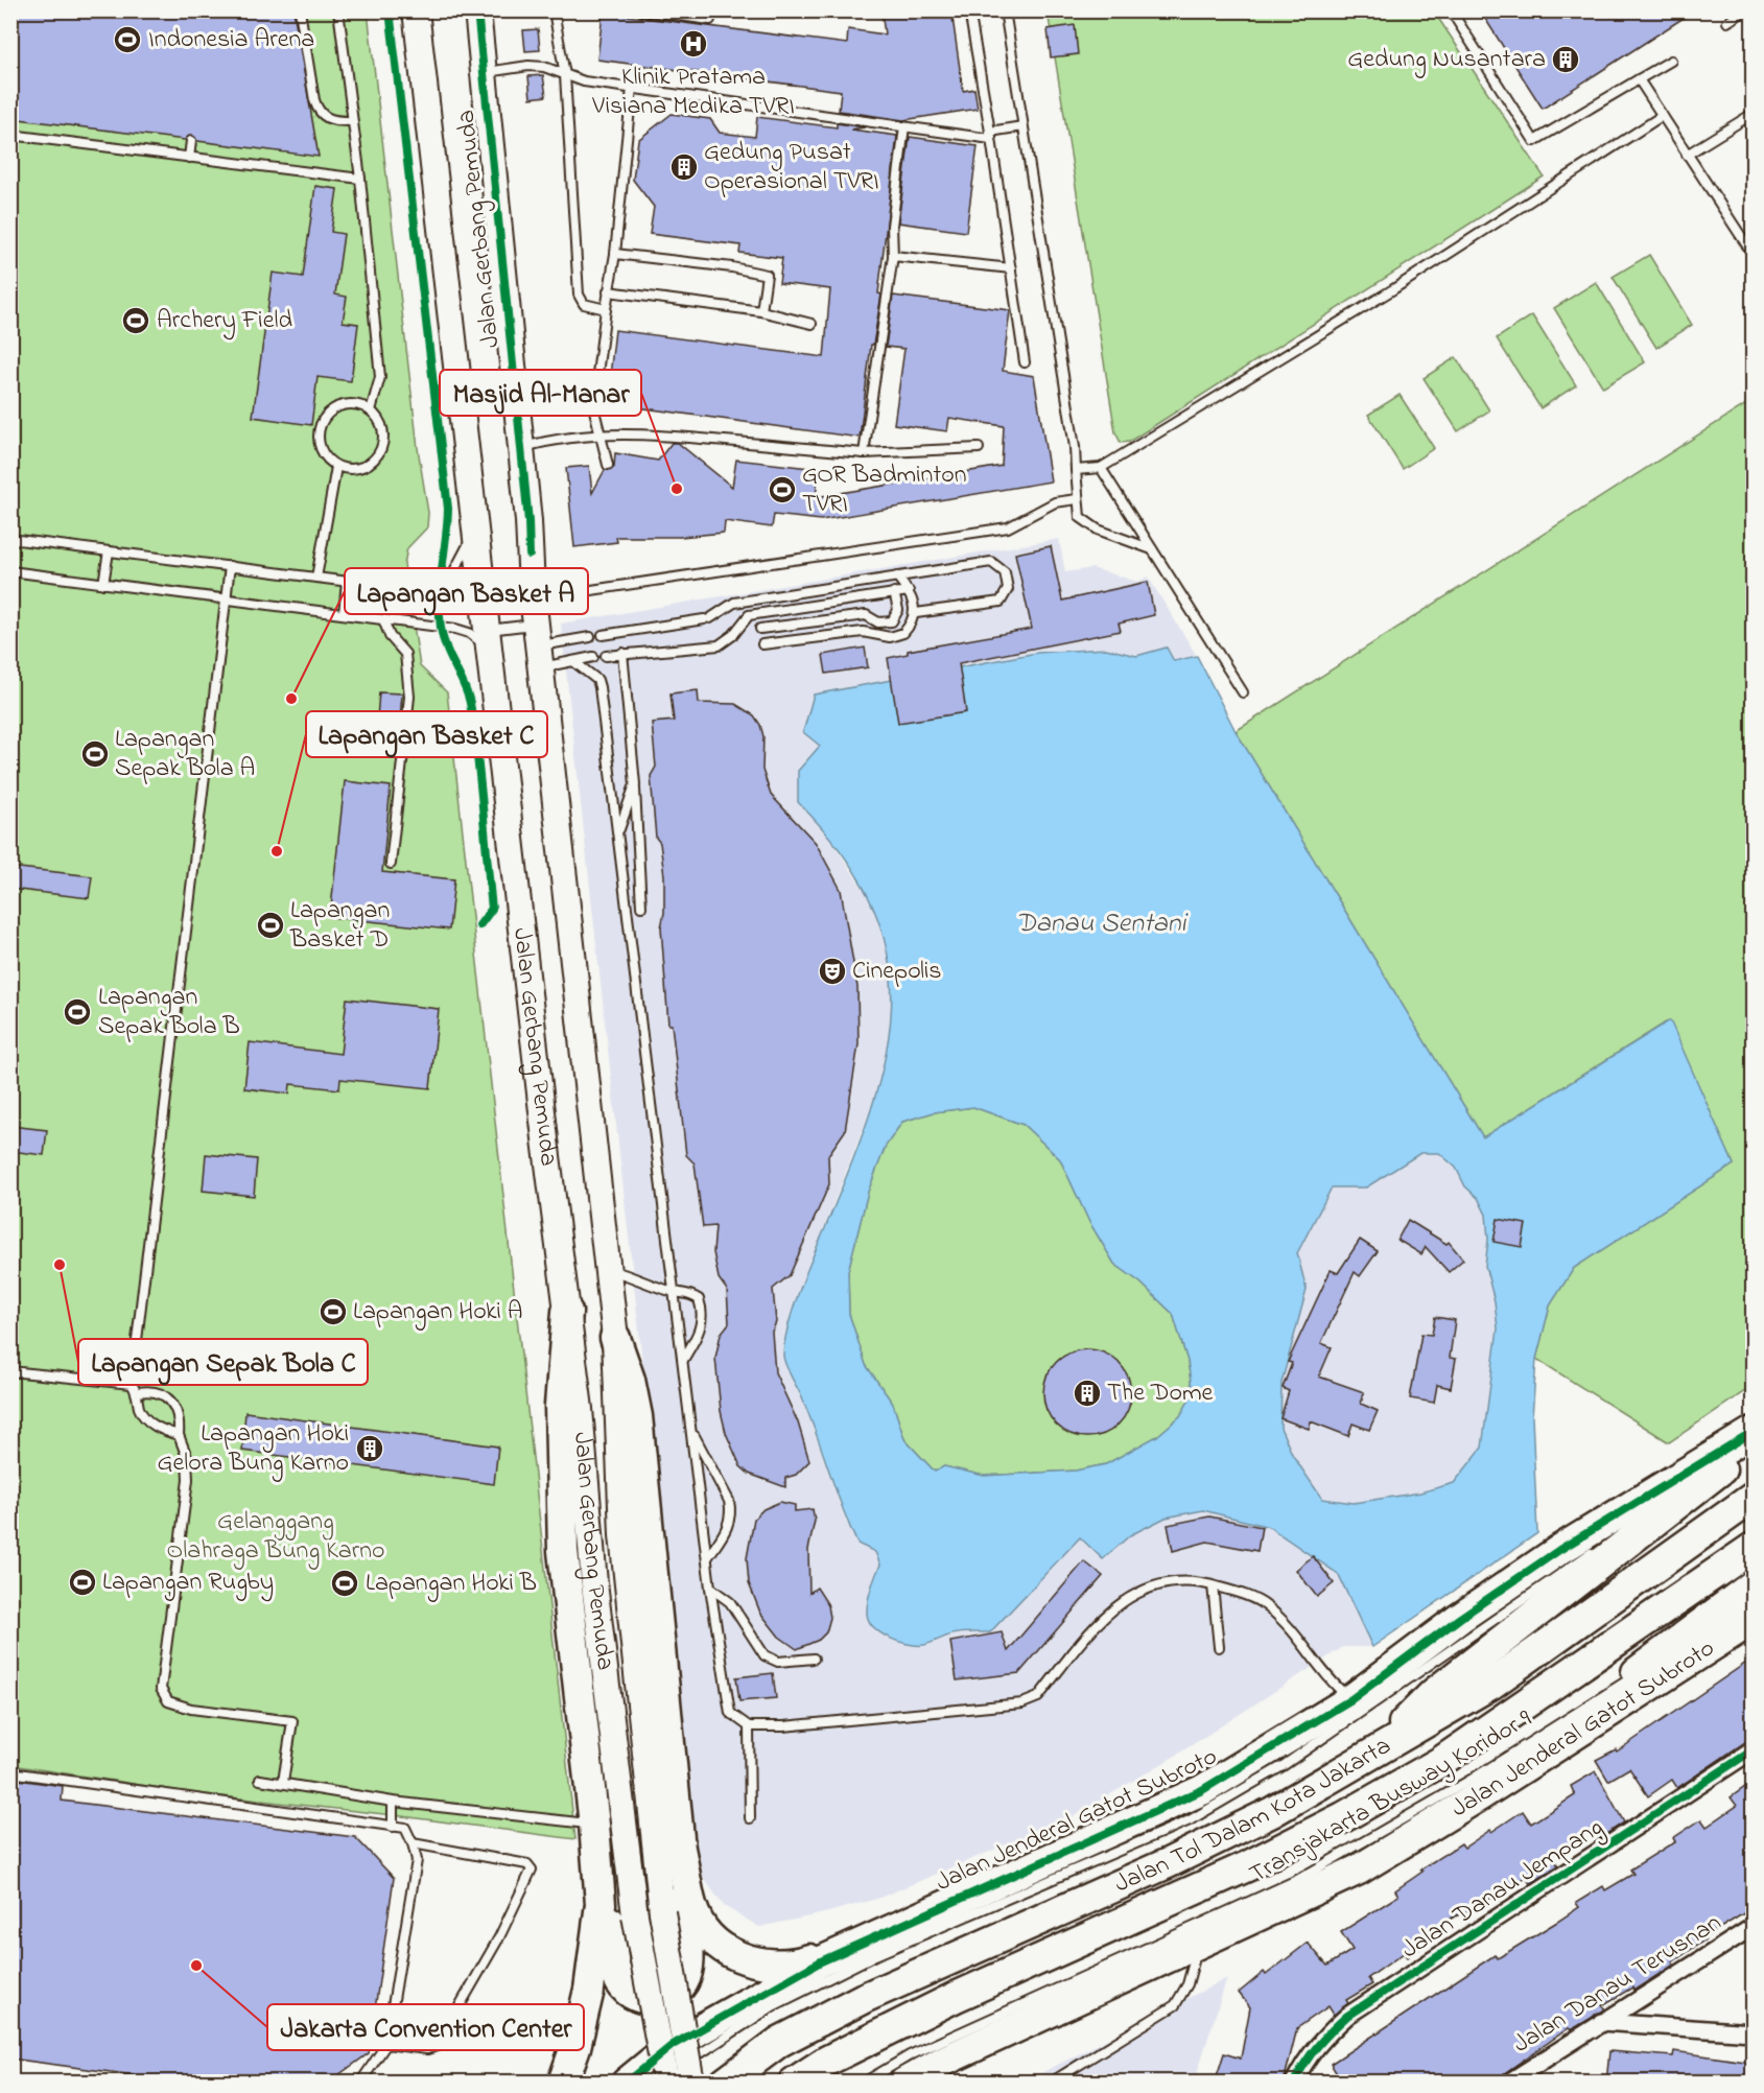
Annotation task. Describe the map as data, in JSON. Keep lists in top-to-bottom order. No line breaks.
{"streets":{"highway":["Jalan Jenderal Gatot Subroto","Jalan Tol Dalam Kota Jakarta"],"main road":["Jalan Gerbang Pemuda"],"street":["Jalan Danau Jempang","Jalan Danau Terusnan"],"lane":["Transjakarta Busway Koridor 9"]},"water":["Danau Sentani"],"parks":["Gelanggang Olahraga Bung Karno"],"places":{"sports":["Indonesia Arena","Archery Field","GOR Badminton TVRI","Lapangan Sepak Bola A","Lapangan Basket D","Lapangan Sepak Bola B","Lapangan Hoki A","Lapangan Rugby","Lapangan Hoki B"],"hospital":["Klinik Pratama Visiana Medika TVRI"],"building":["Gedung Nusantara","Gedung Pusat Operasional TVRI","The Dome","Lapangan Hoki Gelora Bung Karno"],"other":["Masjid Al-Manar","Lapangan Basket A","Lapangan Basket C","Lapangan Sepak Bola C","Jakarta Convention Center"],"theatre":["Cinepolis"]}}
